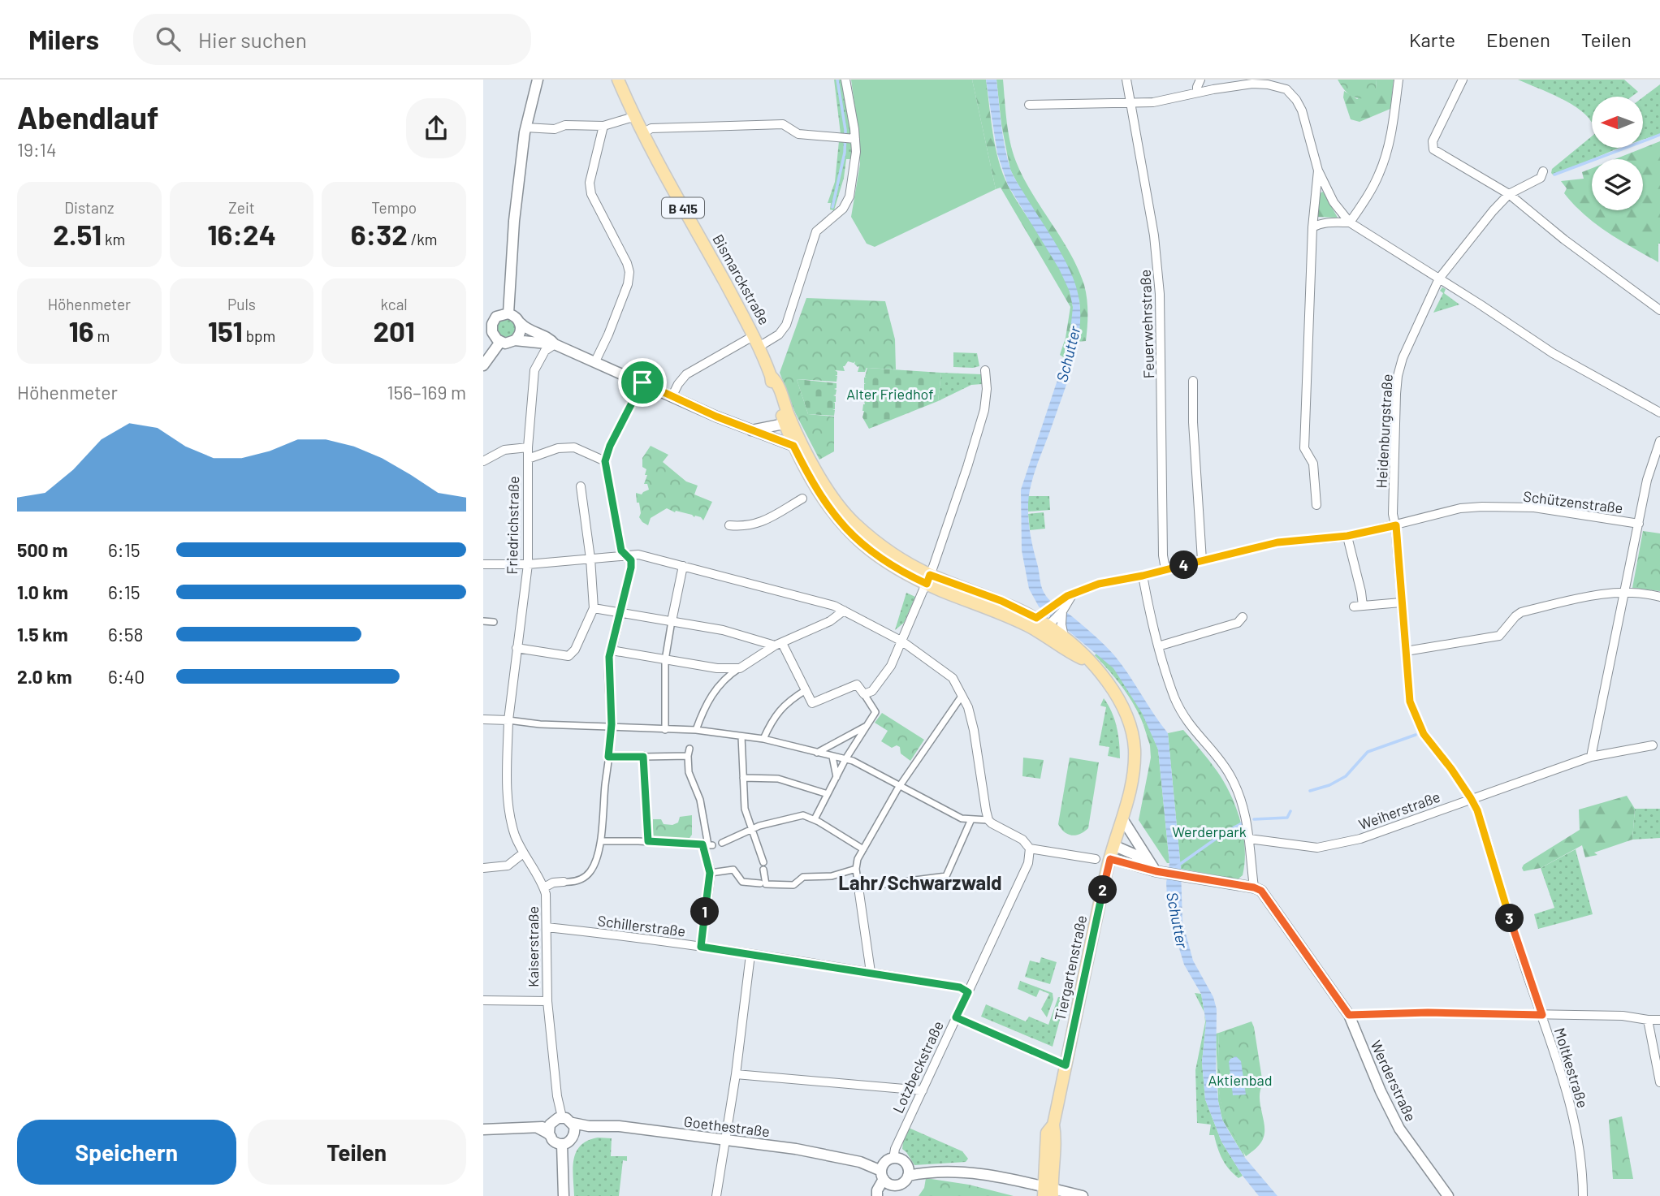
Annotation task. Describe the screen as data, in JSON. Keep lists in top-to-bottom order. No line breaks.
{"streets":{"main road":["B 415","Bismarckstraße","Tiergartenstraße"],"street":["Feuerwehrstraße","Heidenburgstraße","Schützenstraße","Friedrichstraße","Weiherstraße","Schillerstraße","Kaiserstraße","Lotzbeckstraße","Moltkestraße","Werderstraße","Goethestraße"]},"crossings":[["Bismarckstraße","Tiergartenstraße"],["Feuerwehrstraße","Schützenstraße"],["Heidenburgstraße","Schützenstraße"],["Heidenburgstraße","Moltkestraße"],["Schützenstraße","Tiergartenstraße"],["Schützenstraße","Moltkestraße"],["Friedrichstraße","Kaiserstraße"],["Weiherstraße","Moltkestraße"],["Schillerstraße","Kaiserstraße"],["Schillerstraße","Lotzbeckstraße"],["Kaiserstraße","Goethestraße"],["Lotzbeckstraße","Goethestraße"]],"districts":["Lahr/Schwarzwald"],"water":["Schutter"],"parks":["Alter Friedhof","Werderpark","Aktienbad"],"north":"left","page":{"header":"Milers","search":"Hier suchen","nav":["Karte","Ebenen","Teilen"],"heading":["Abendlauf","19:14"],"stats":[["Distanz","2.51 km"],["Zeit","16:24"],["Tempo","6:32 /km"],["Höhenmeter","16 m"],["Puls","151 bpm"],["kcal","201"]],"chart":["Höhenmeter","156–169 m"],"list":[{"name":"500 m","note":"6:15"},{"name":"1.0 km","note":"6:15"},{"name":"1.5 km","note":"6:58"},{"name":"2.0 km","note":"6:40"}],"pins":["4","2","1","3"],"buttons":["Speichern","Teilen"]}}
